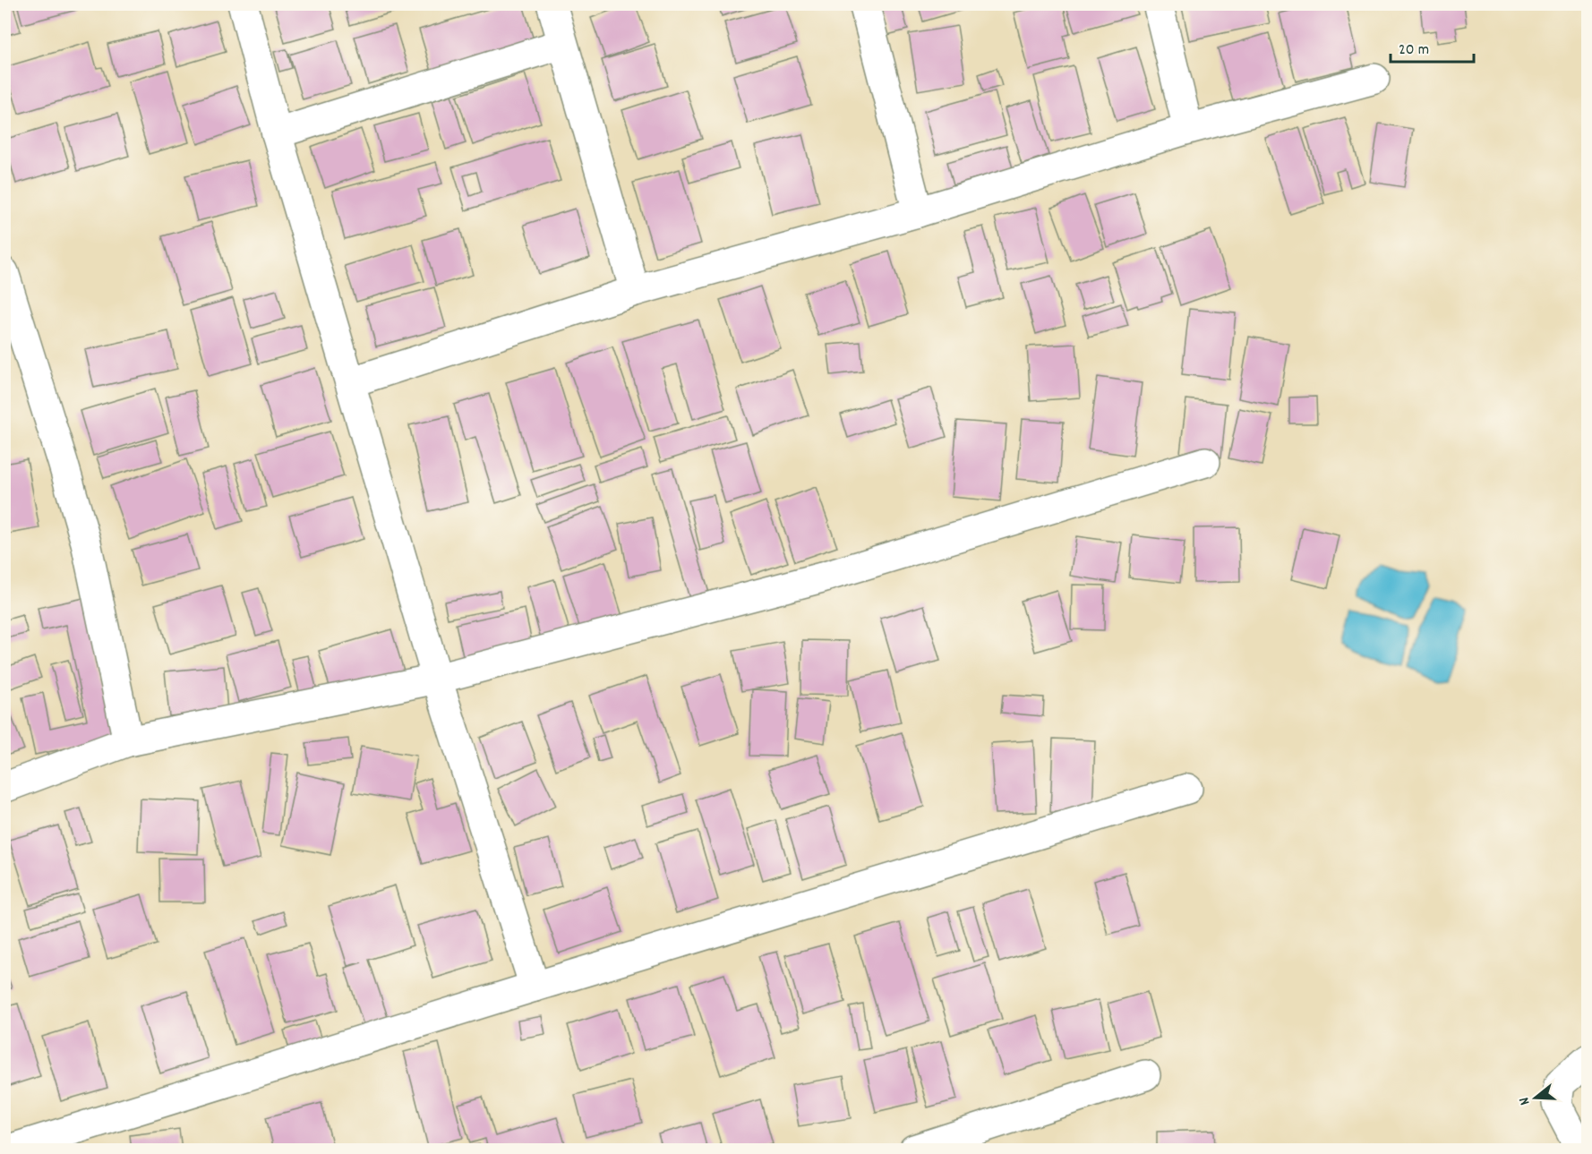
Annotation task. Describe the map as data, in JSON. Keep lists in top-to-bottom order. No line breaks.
{"scale_bar":"20 m","north":"left"}
